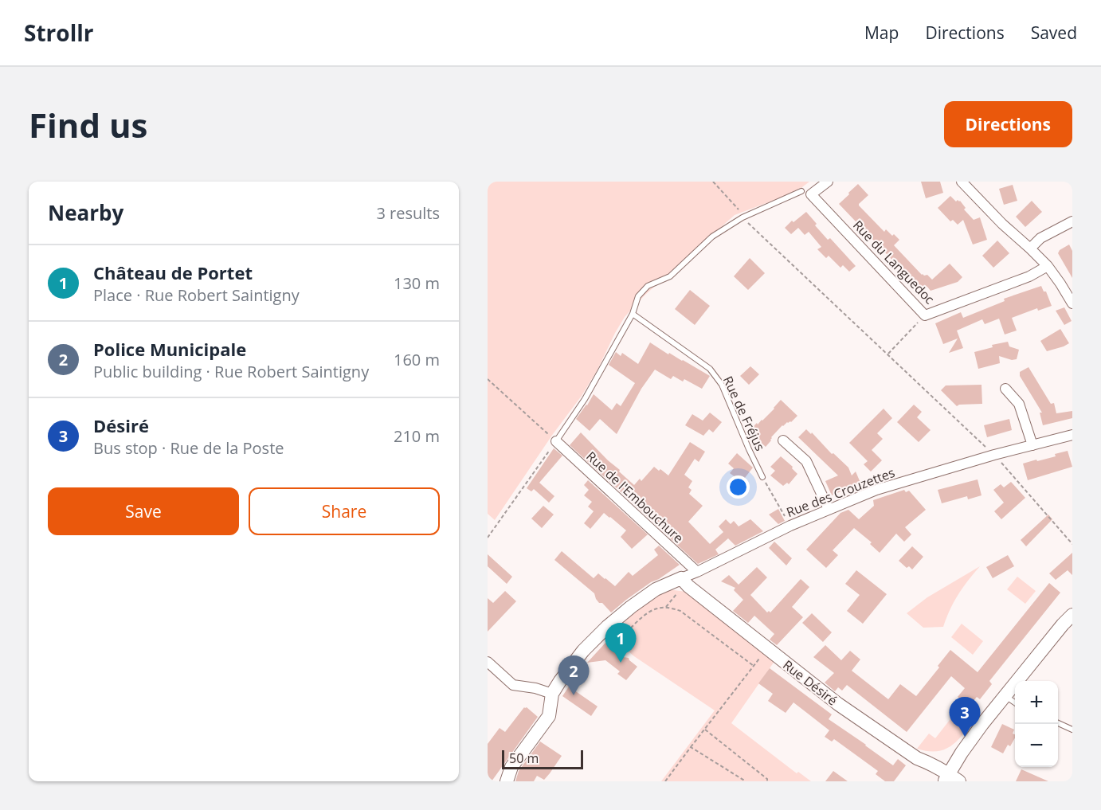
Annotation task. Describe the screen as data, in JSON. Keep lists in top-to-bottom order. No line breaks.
{"streets":{"street":["Rue du Languedoc","Rue des Crouzettes","Rue de l'Embouchure","Rue Désiré"],"lane":["Rue de Fréjus"]},"crossings":[["Rue des Crouzettes","Rue de l'Embouchure"],["Rue des Crouzettes","Rue Désiré"]],"scale_bar":"50 m","page":{"header":"Strollr","nav":["Map","Directions","Saved"],"buttons":["Directions",["Save","Share"]],"title":"Find us","heading":["Nearby","3 results"],"list":[{"mark":"1","name":"Château de Portet","note":"Place · Rue Robert Saintigny","value":"130 m"},{"mark":"2","name":"Police Municipale","note":"Public building · Rue Robert Saintigny","value":"160 m"},{"mark":"3","name":"Désiré","note":"Bus stop · Rue de la Poste","value":"210 m"}],"pins":["1","2","3"],"map_buttons":["+","−"],"scale":"50 m"}}
